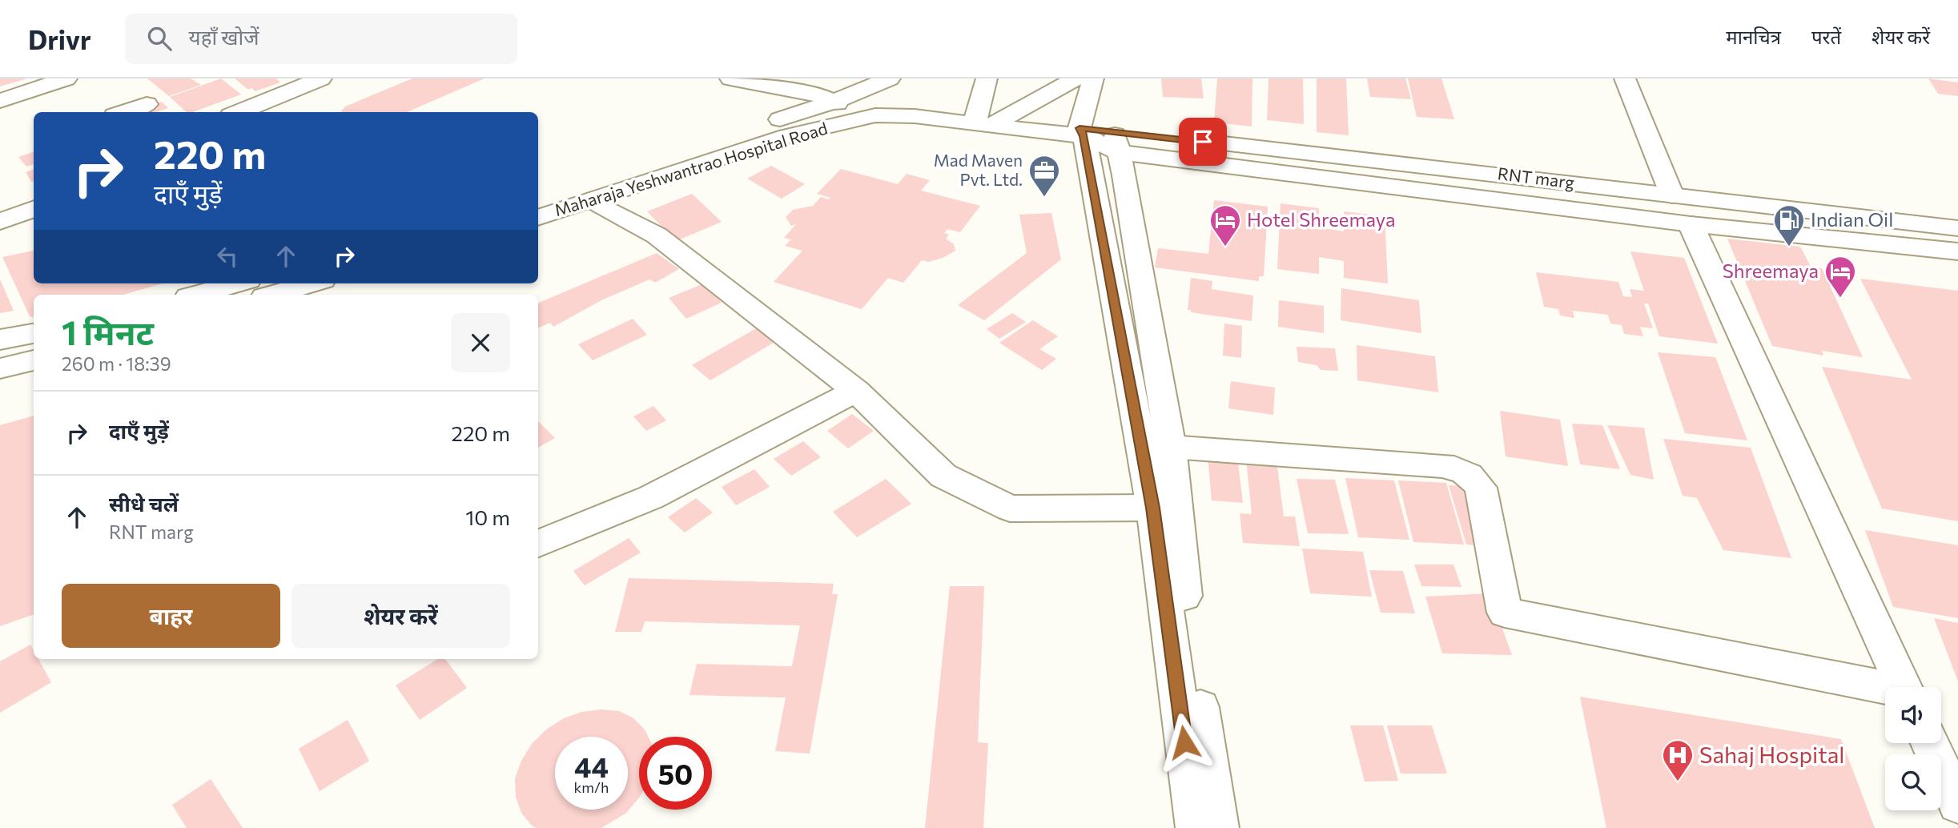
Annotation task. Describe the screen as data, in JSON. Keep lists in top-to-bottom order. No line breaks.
{"streets":{"main road":["Maharaja Yeshwantrao Hospital Road","RNT marg"]},"crossings":[["Maharaja Yeshwantrao Hospital Road","RNT marg"]],"places":{"office":["Mad Maven Pvt. Ltd."],"hotel":["Hotel Shreemaya","Shreemaya"],"fuel station":["Indian Oil"],"hospital":["Sahaj Hospital"]},"page":{"header":"Drivr","search":"यहाँ खोजें","nav":["मानचित्र","परतें","शेयर करें"],"turn":["220 m","दाएँ मुड़ें"],"heading":["1 मिनट","260 m · 18:39"],"list":[{"name":"दाएँ मुड़ें","value":"220 m"},{"name":"सीधे चलें","note":"RNT marg","value":"10 m"}],"buttons":["बाहर","शेयर करें"],"speed":"44 km/h","limit":"50"}}
